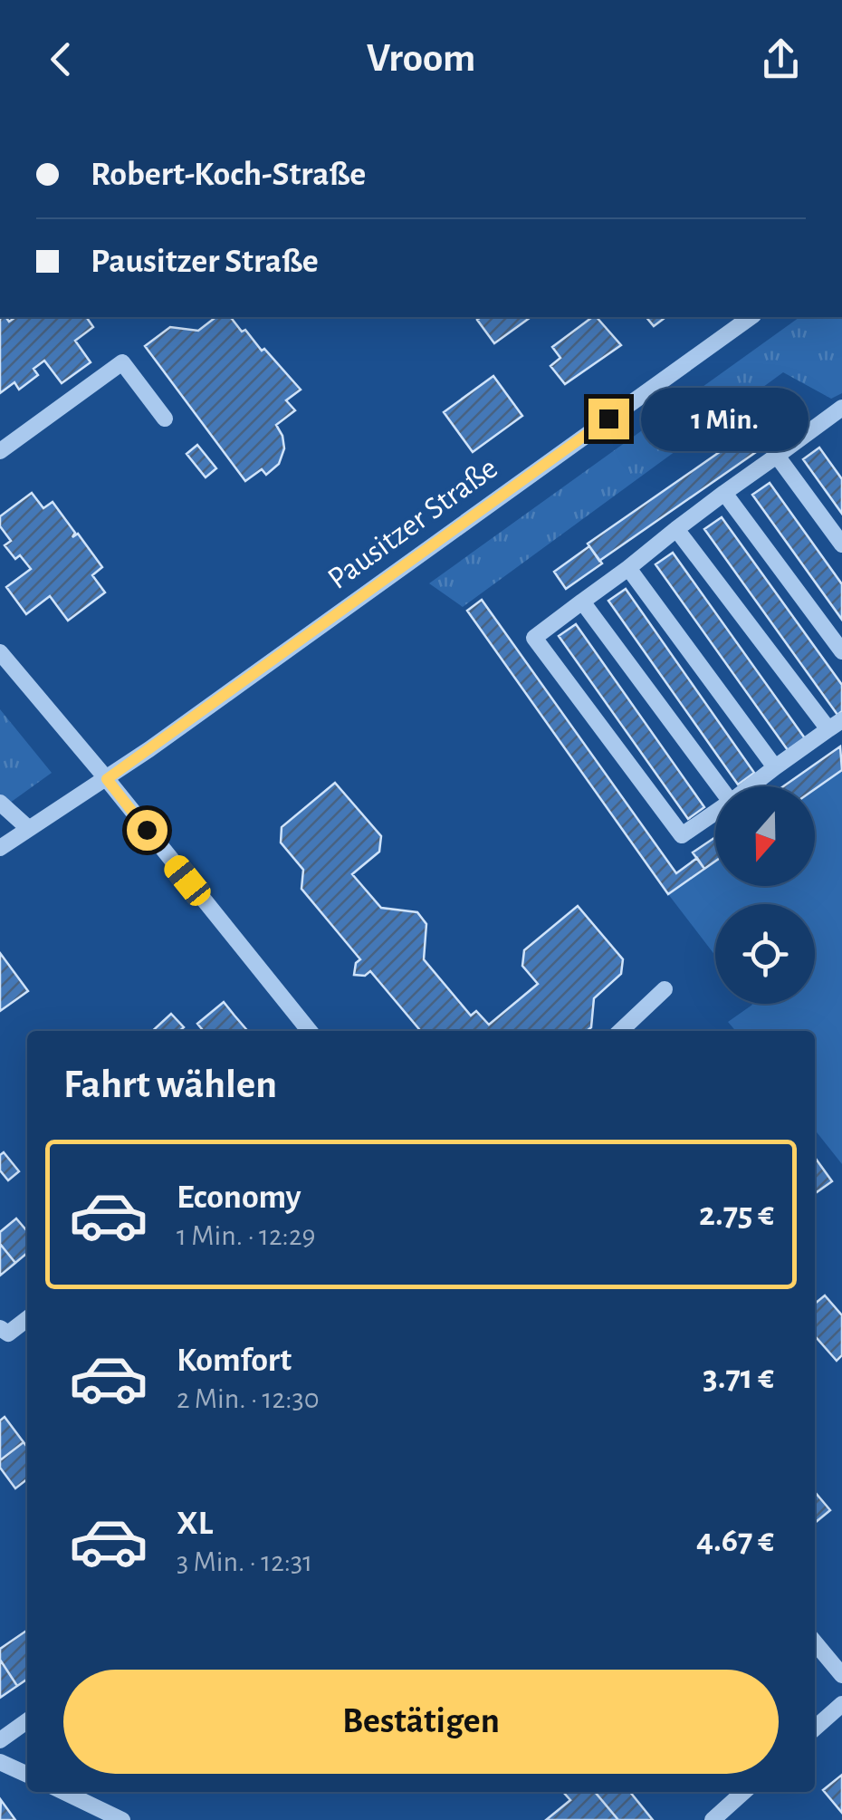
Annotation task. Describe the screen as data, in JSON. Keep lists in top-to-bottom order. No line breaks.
{"streets":{"street":["Pausitzer Straße"]},"north":"bottom","page":{"header":"Vroom","banner":["Robert-Koch-Straße","Pausitzer Straße"],"bubble":"1 Min.","heading":"Fahrt wählen","list":[{"name":"Economy","note":"1 Min. · 12:29","value":"2.75 €"},{"name":"Komfort","note":"2 Min. · 12:30","value":"3.71 €"},{"name":"XL","note":"3 Min. · 12:31","value":"4.67 €"}],"buttons":"Bestätigen"}}
